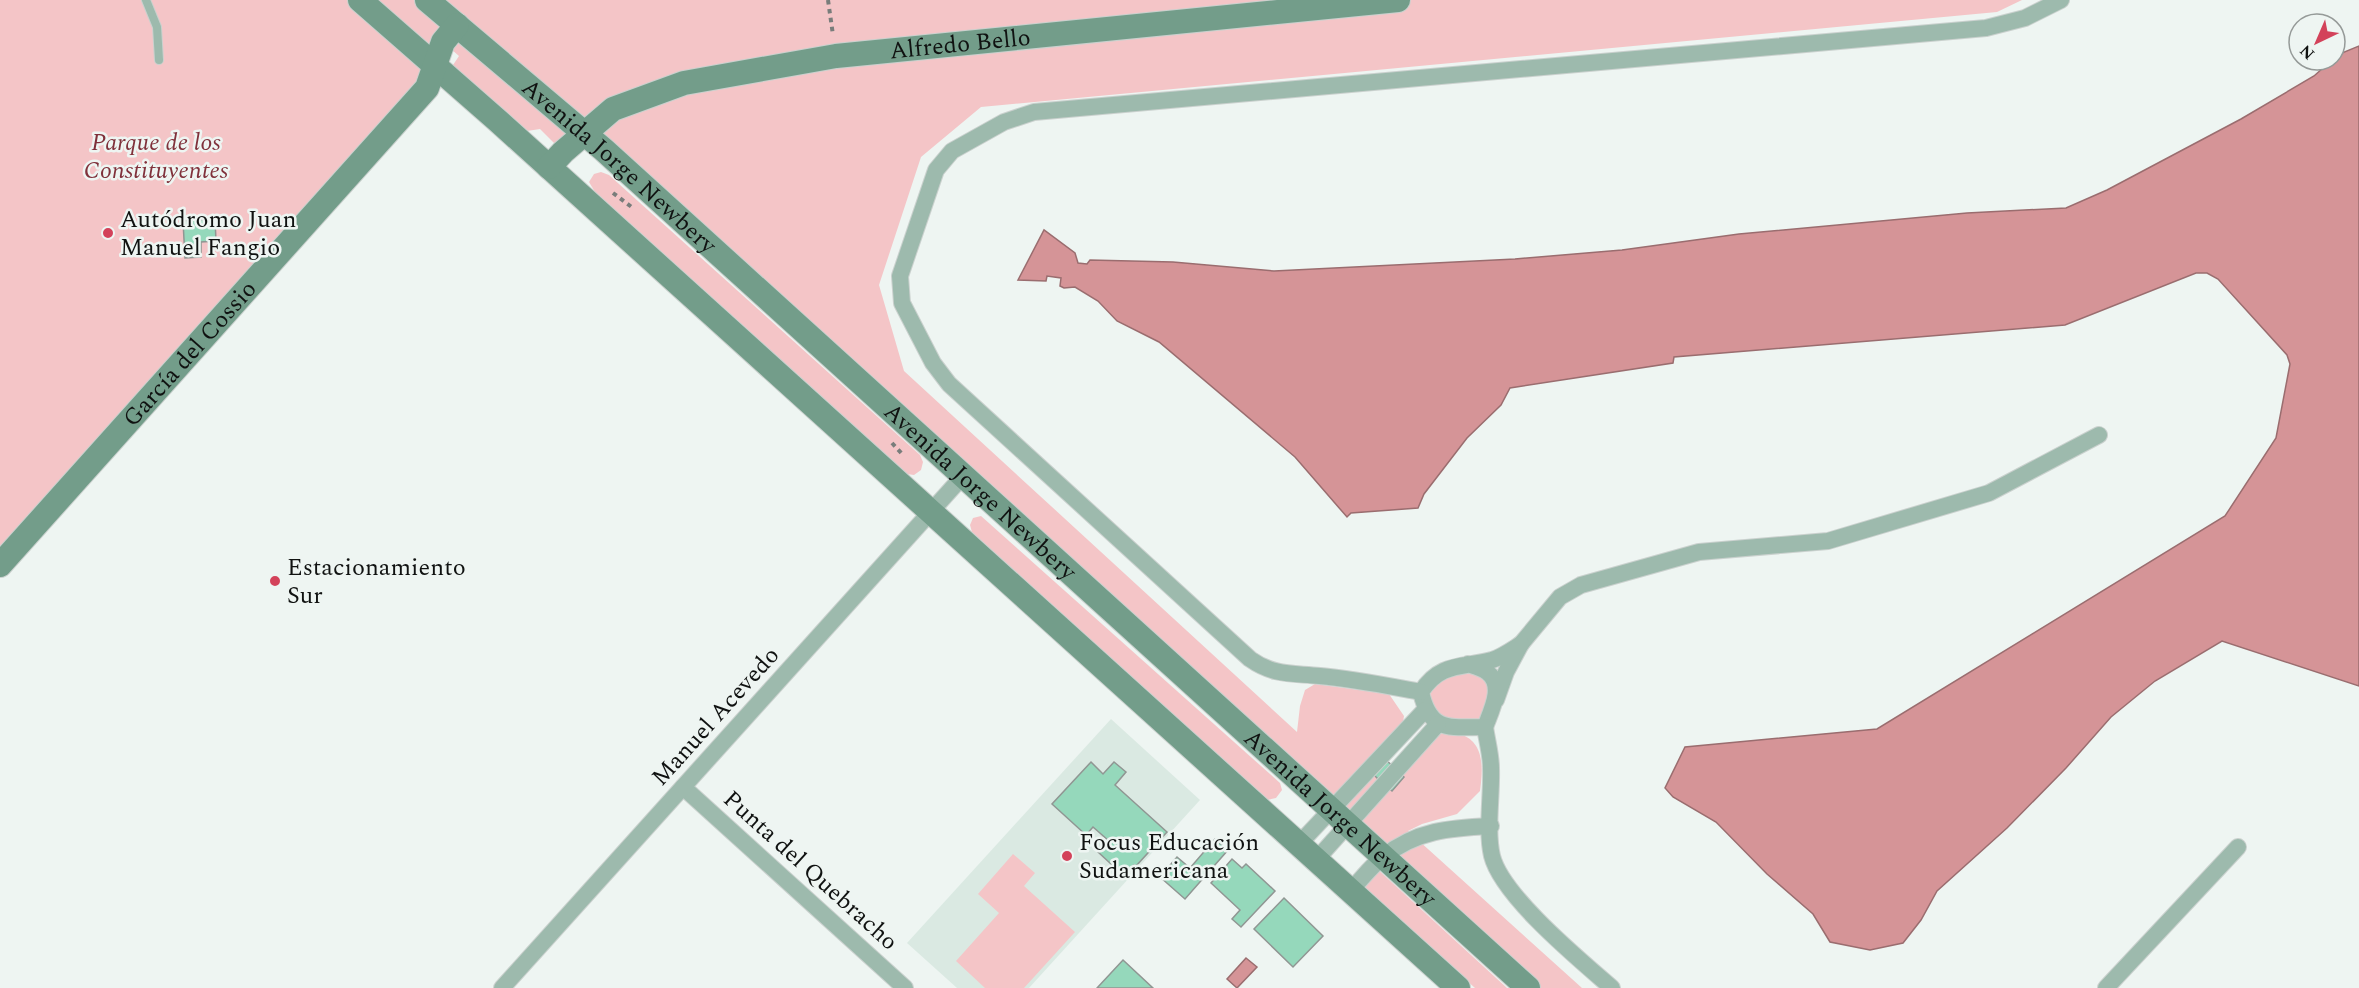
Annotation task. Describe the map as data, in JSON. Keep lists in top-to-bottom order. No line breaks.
{"streets":{"main road":["Alfredo Bello","Avenida Jorge Newbery","García del Cossio"],"street":["Manuel Acevedo","Punta del Quebracho"]},"crossings":[["Alfredo Bello","Avenida Jorge Newbery"],["Avenida Jorge Newbery","García del Cossio"],["Avenida Jorge Newbery","Manuel Acevedo"],["Manuel Acevedo","Punta del Quebracho"]],"parks":["Parque de los Constituyentes"],"places":["Autódromo Juan Manuel Fangio","Estacionamiento Sur","Focus Educación Sudamericana"],"north":"bottom left"}
